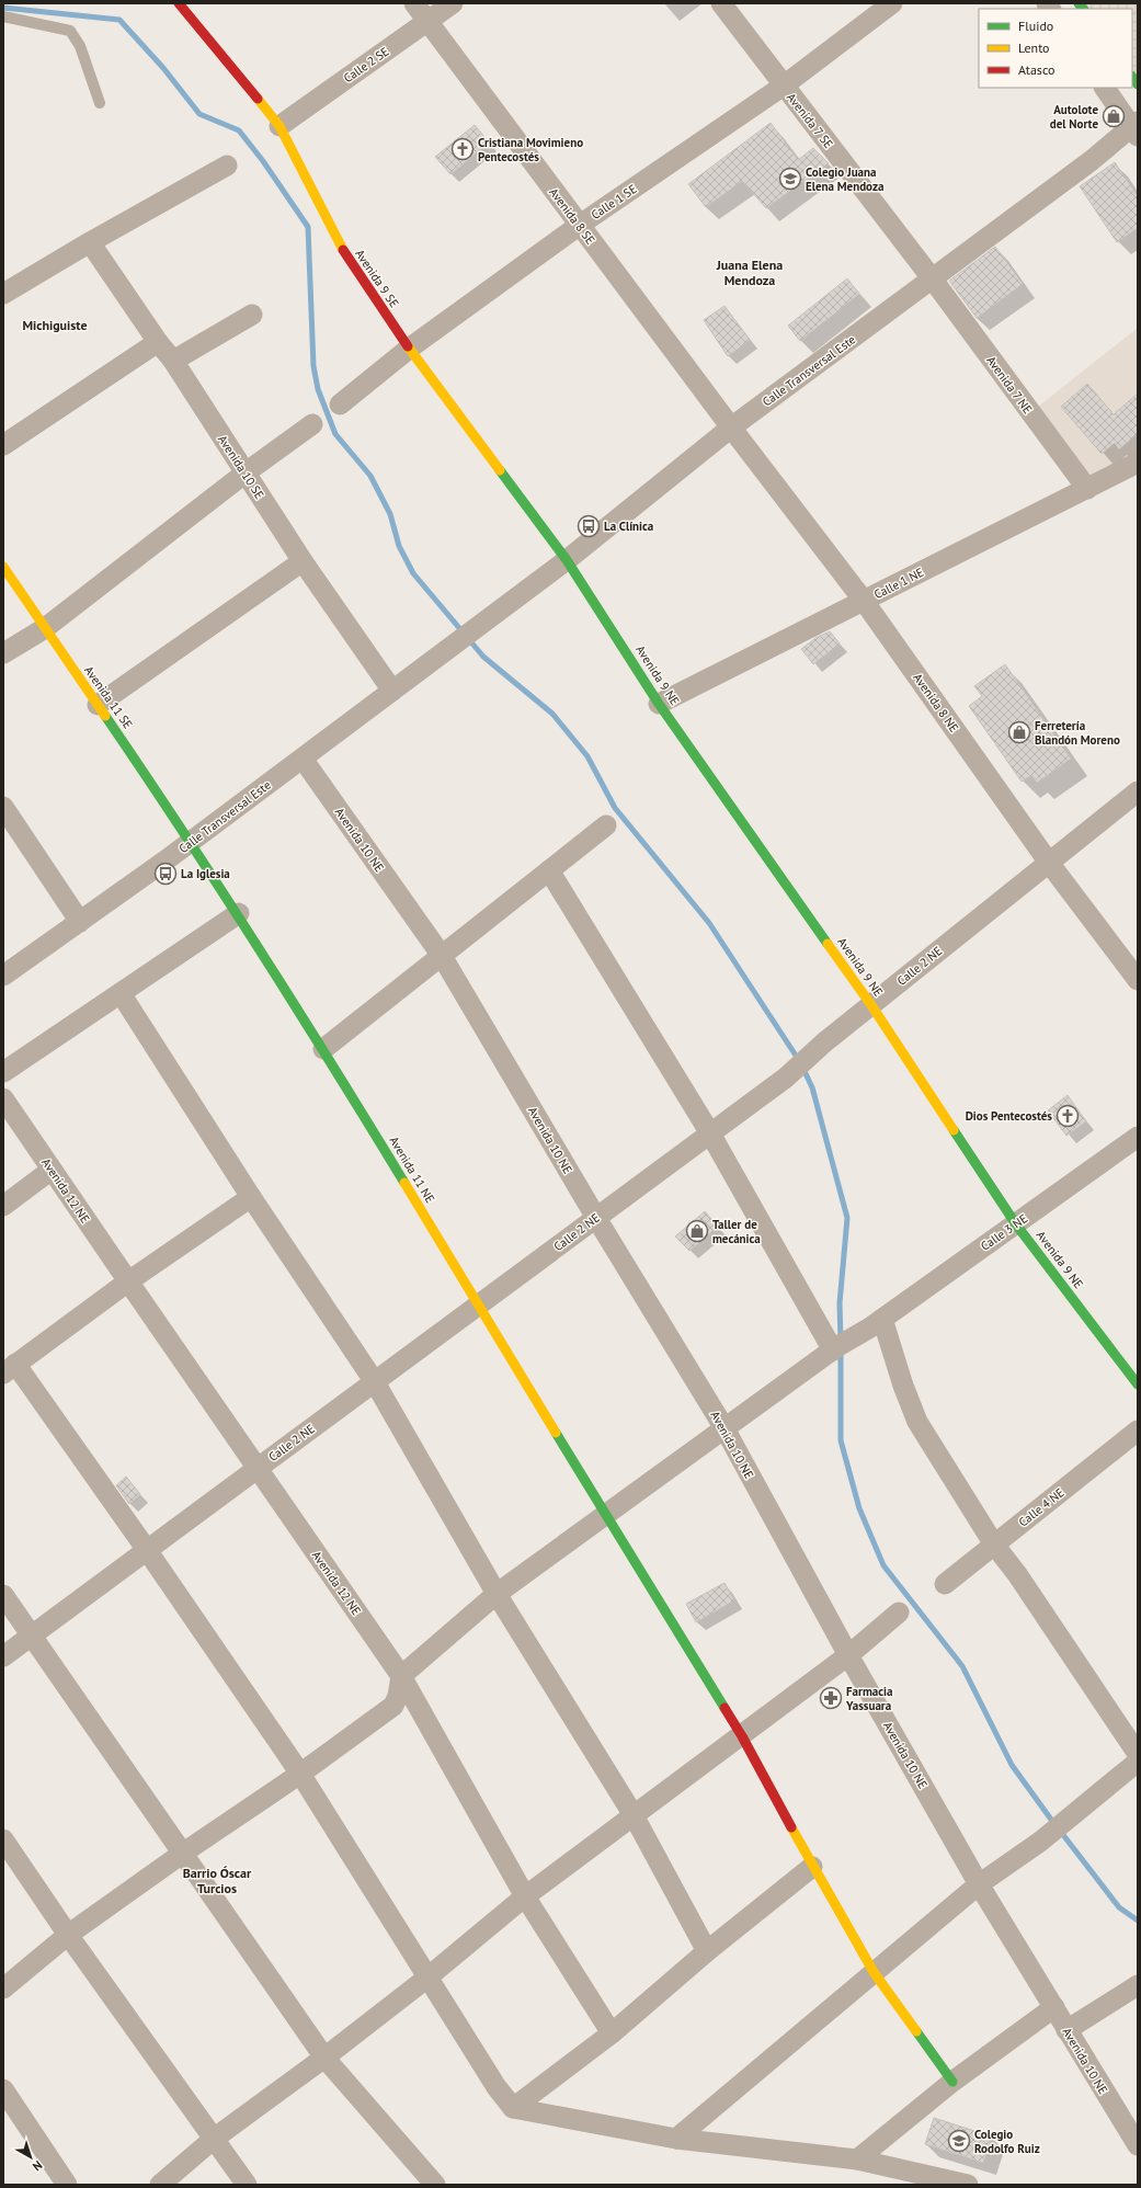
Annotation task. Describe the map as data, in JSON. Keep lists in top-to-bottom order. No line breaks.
{"streets":{"main road":["Avenida 9 SE","Avenida 9 NE","Avenida 11 SE","Avenida 11 NE"],"street":["Calle 2 SE","Avenida 7 SE","Calle 1 SE","Avenida 8 SE","Calle Transversal Este","Avenida 7 NE","Avenida 10 SE","Calle 1 NE","Avenida 8 NE","Avenida 10 NE","Calle 2 NE","Avenida 12 NE","Calle 3 NE","Calle 4 NE"]},"crossings":[["Calle 2 SE","Avenida 8 SE"],["Calle 2 SE","Avenida 9 SE"],["Avenida 7 SE","Calle 1 SE"],["Avenida 7 SE","Calle Transversal Este"],["Avenida 7 SE","Avenida 7 NE"],["Calle 1 SE","Avenida 8 SE"],["Calle 1 SE","Avenida 9 SE"],["Avenida 8 SE","Calle Transversal Este"],["Avenida 8 SE","Avenida 8 NE"],["Avenida 9 SE","Calle Transversal Este"],["Avenida 9 SE","Avenida 9 NE"],["Calle Transversal Este","Avenida 7 NE"],["Calle Transversal Este","Avenida 10 SE"],["Calle Transversal Este","Avenida 9 NE"],["Calle Transversal Este","Avenida 11 SE"],["Calle Transversal Este","Avenida 8 NE"],["Calle Transversal Este","Avenida 10 NE"],["Calle Transversal Este","Avenida 11 NE"],["Avenida 7 NE","Calle 1 NE"],["Calle 1 NE","Avenida 9 NE"],["Calle 1 NE","Avenida 8 NE"],["Avenida 9 NE","Calle 2 NE"],["Avenida 9 NE","Calle 3 NE"],["Avenida 11 SE","Avenida 11 NE"],["Avenida 8 NE","Calle 2 NE"],["Avenida 10 NE","Calle 2 NE"],["Avenida 10 NE","Calle 3 NE"],["Calle 2 NE","Avenida 11 NE"],["Calle 2 NE","Avenida 12 NE"],["Avenida 11 NE","Calle 3 NE"],["Avenida 12 NE","Calle 3 NE"]],"districts":["Juana Elena Mendoza","Michiguiste","Barrio Óscar Turcios"],"places":{"shop":["Autolote del Norte","Ferretería Blandón Moreno","Taller de mecánica"],"church":["Cristiana Movimieno Pentecostés","Dios Pentecostés"],"school or university":["Colegio Juana Elena Mendoza","Colegio Rodolfo Ruiz"],"bus stop":["La Clínica","La Iglesia"],"pharmacy":["Farmacia Yassuara"]},"legend":["Fluido","Lento","Atasco"],"north":"bottom right"}
